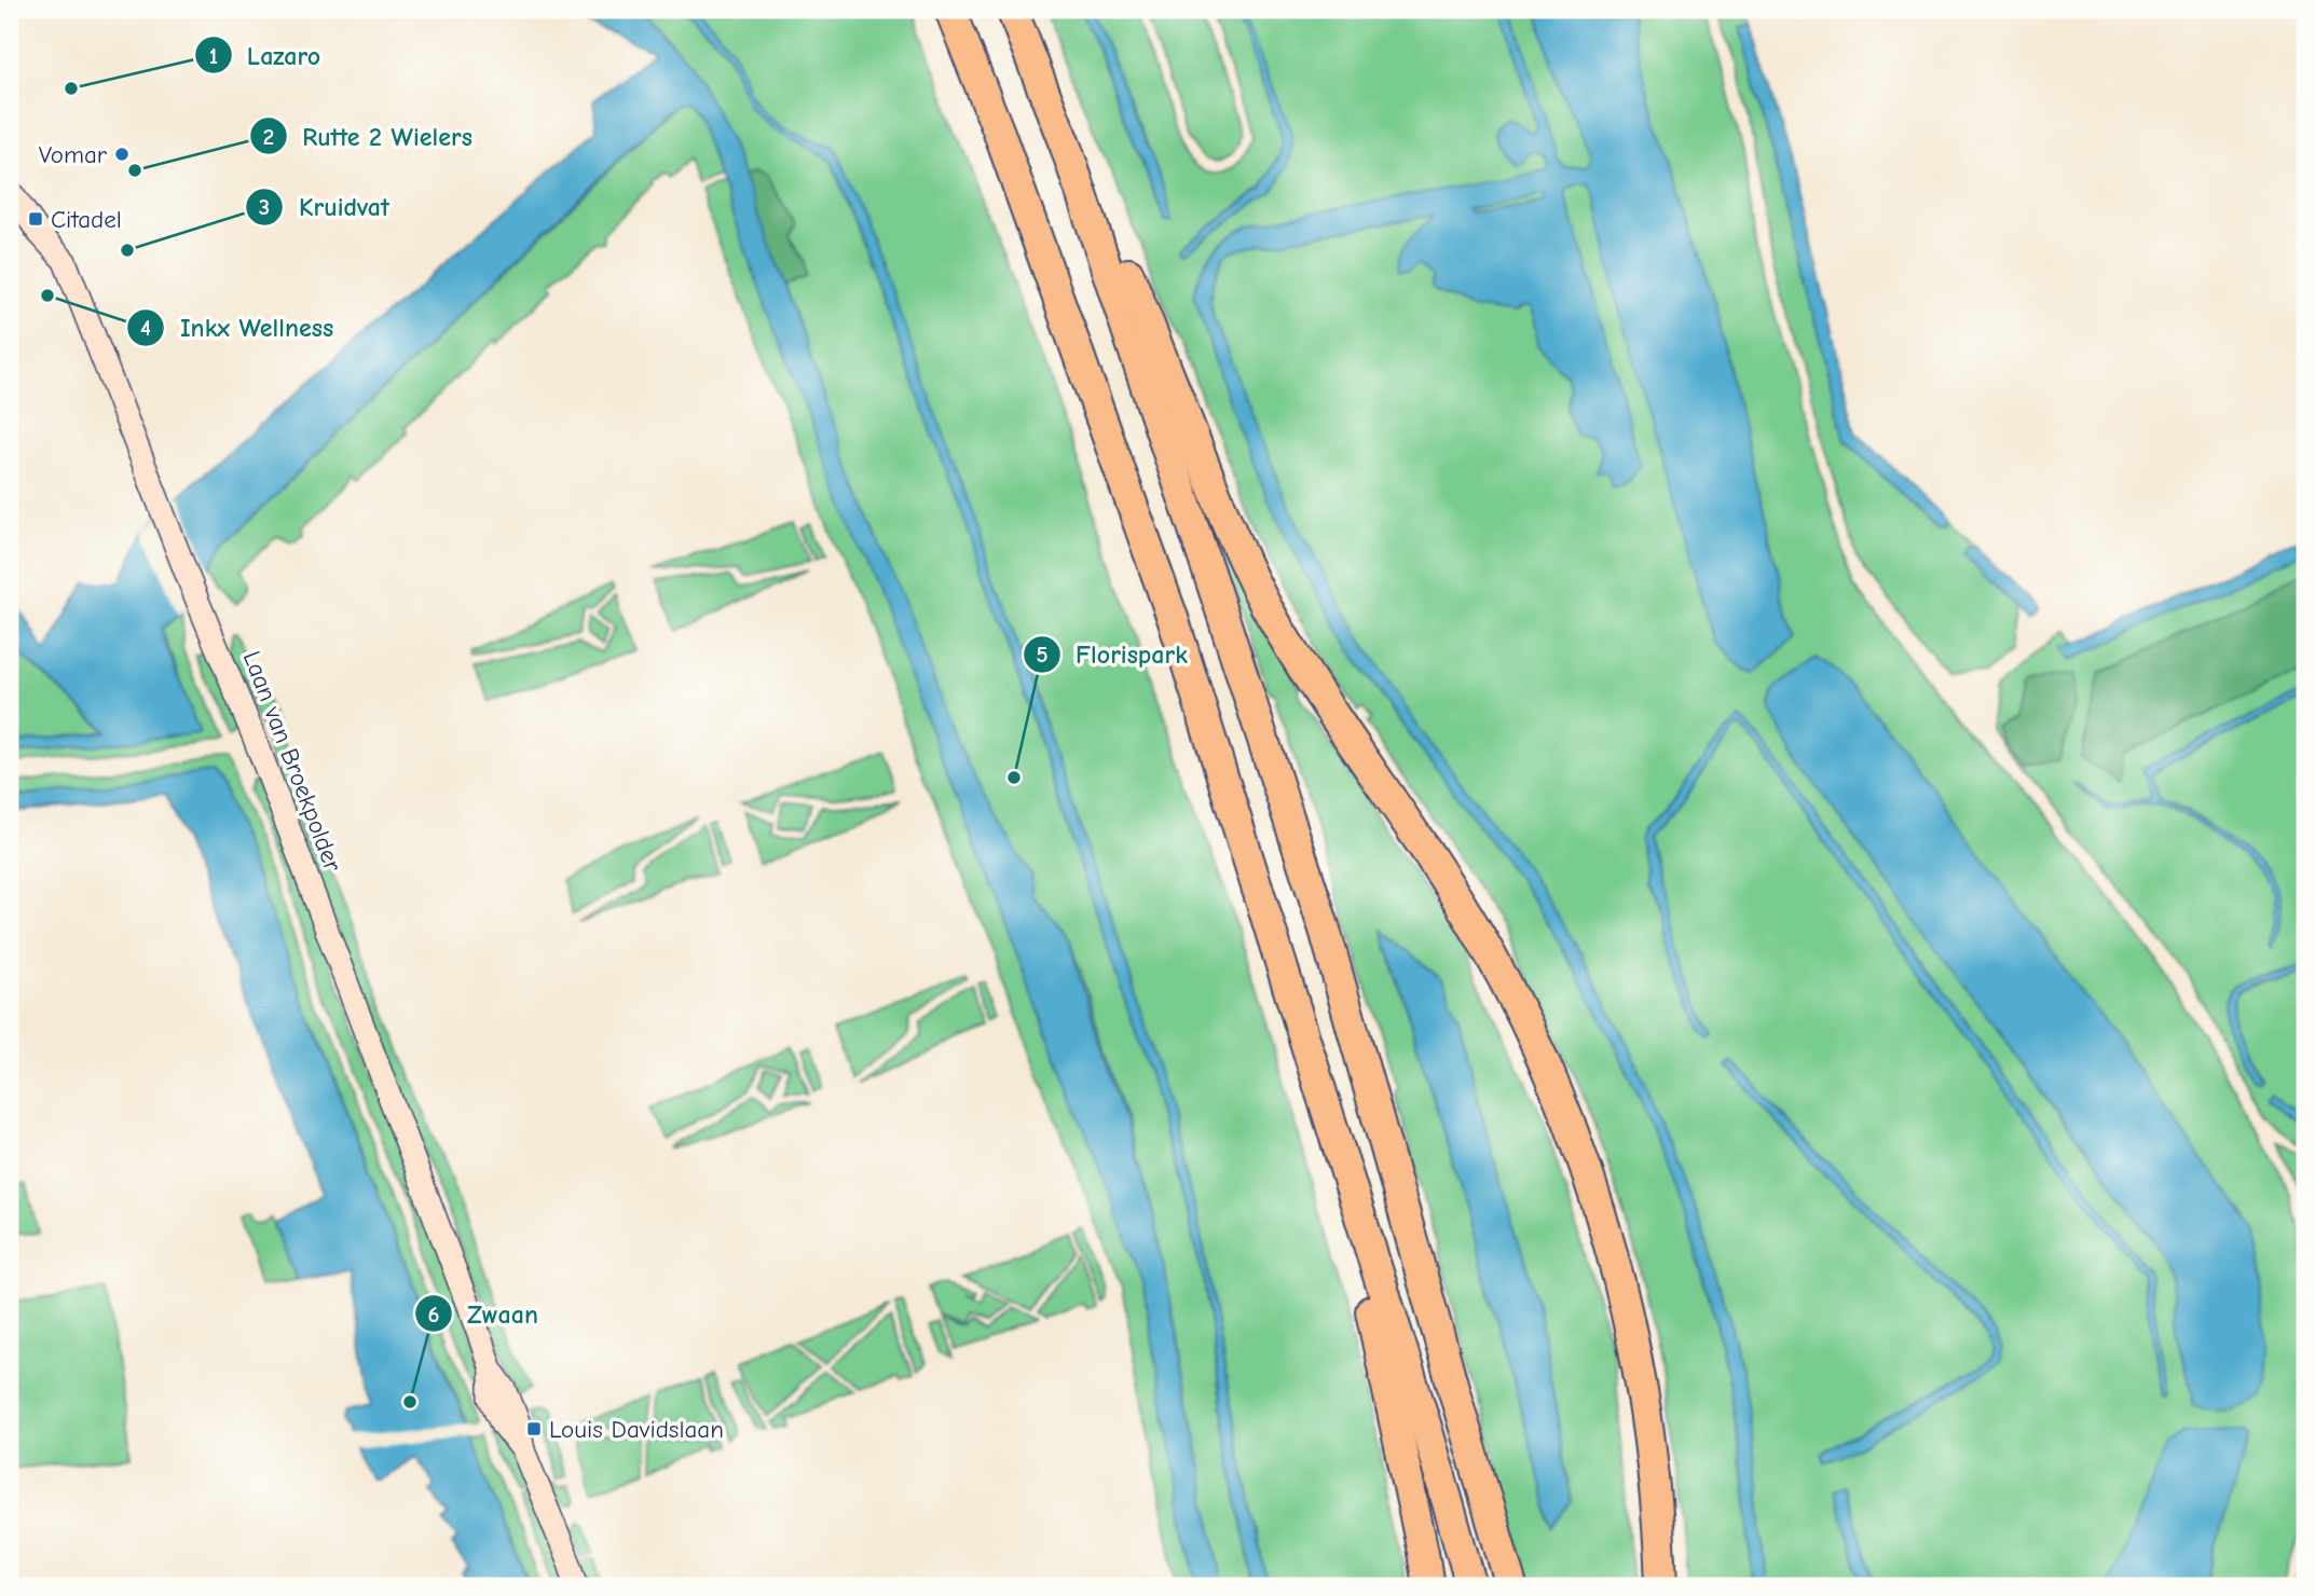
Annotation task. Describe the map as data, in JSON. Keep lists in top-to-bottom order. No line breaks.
{"streets":{"main road":["Laan van Broekpolder"]},"places":{"other":["Lazaro","Vomar","Rutte 2 Wielers","Kruidvat","Inkx Wellness","Florispark","Zwaan"],"transit":["Citadel","Louis Davidslaan"]}}
